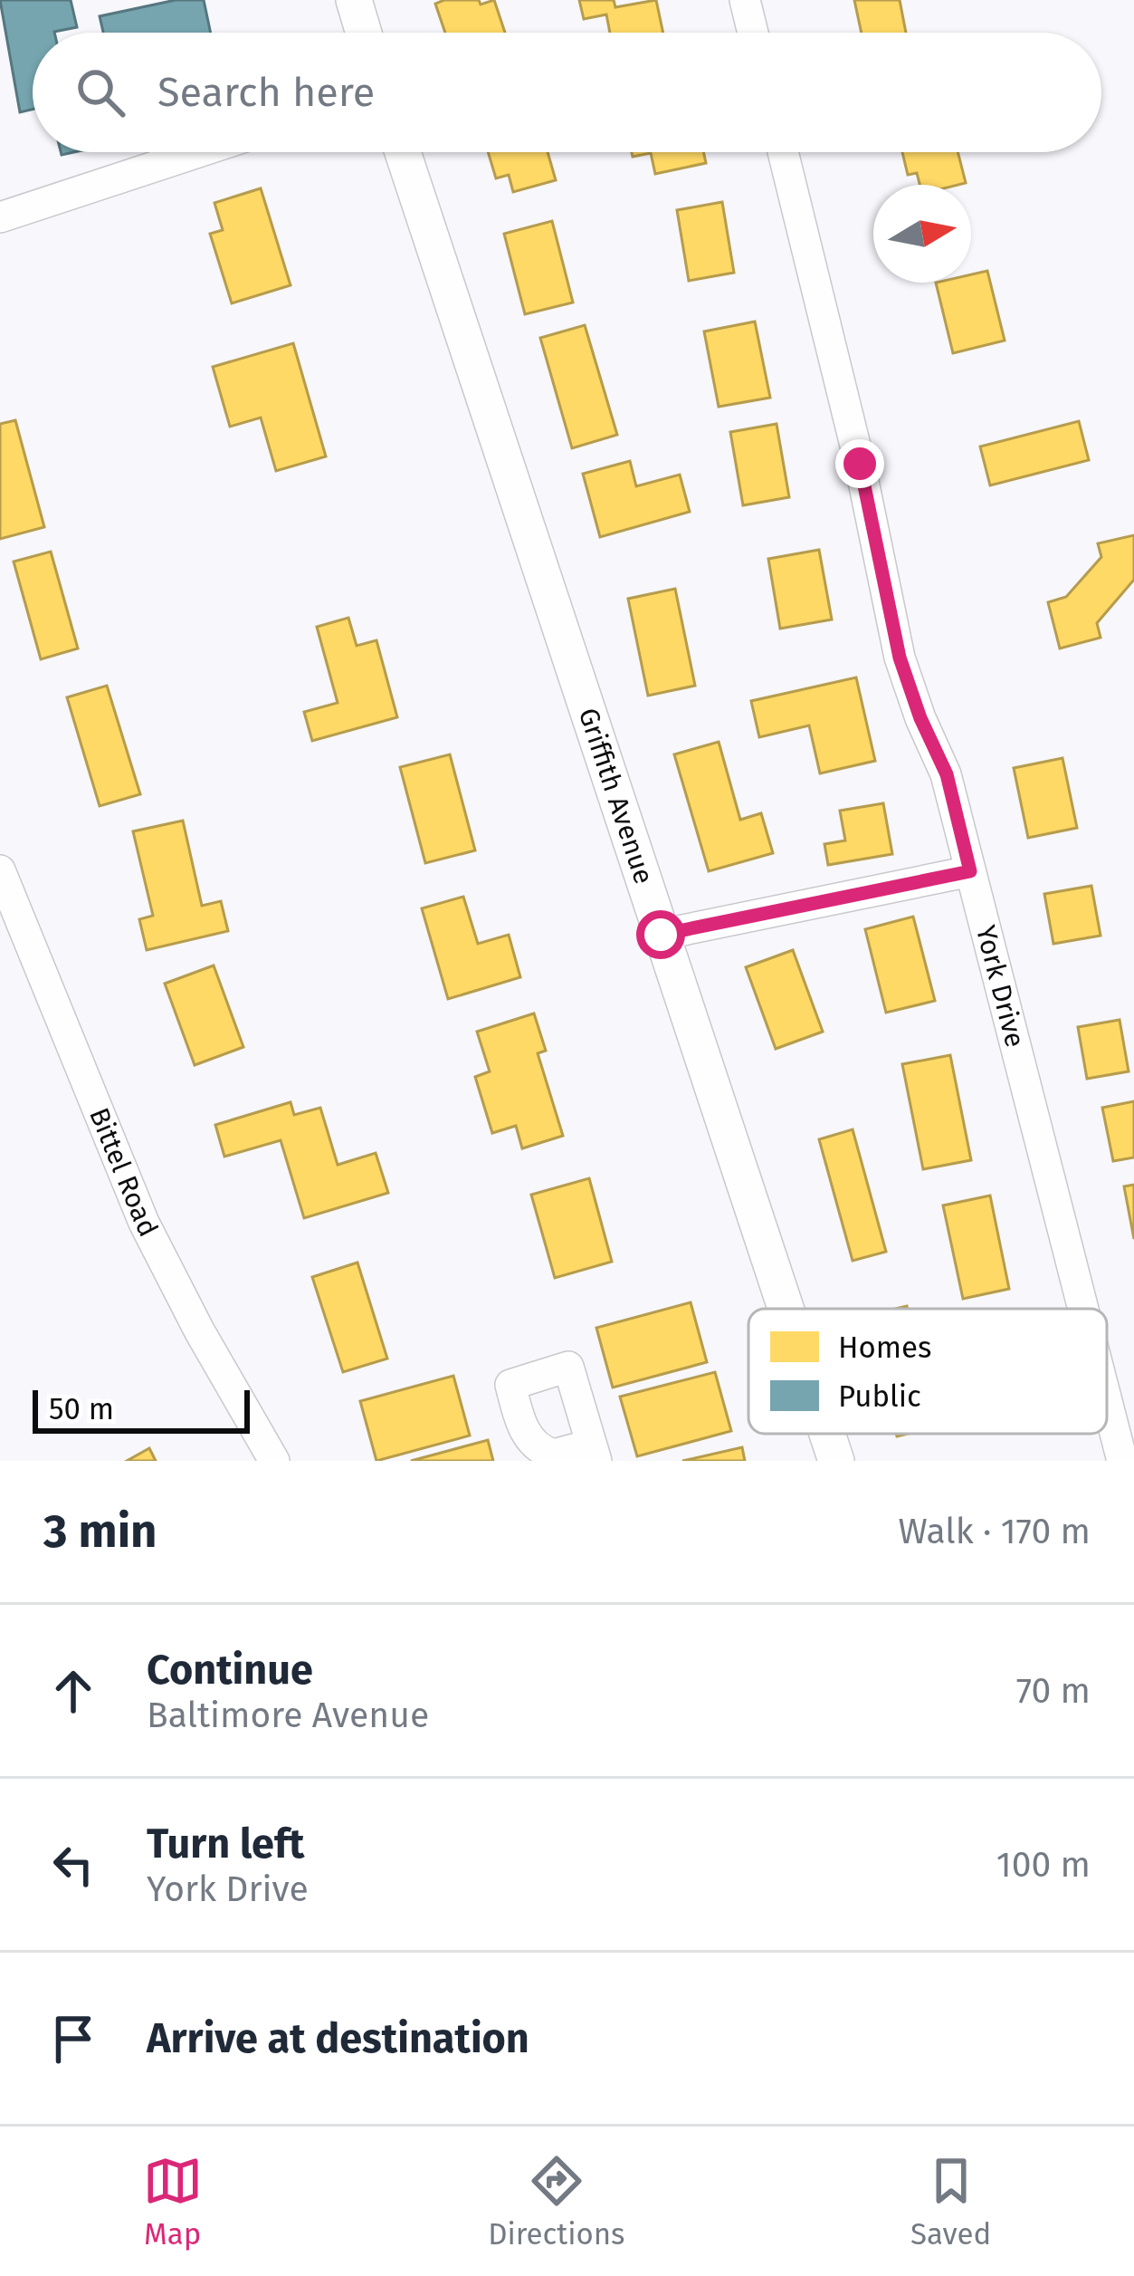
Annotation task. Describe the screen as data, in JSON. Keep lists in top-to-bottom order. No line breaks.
{"streets":{"street":["Griffith Avenue","York Drive","Bittel Road"]},"legend":["Homes","Public"],"scale_bar":"50 m","north":"right","page":{"search":"Search here","scale":"50 m","heading":["3 min","Walk · 170 m"],"list":[["Continue","Baltimore Avenue","70 m"],["Turn left","York Drive","100 m"],"Arrive at destination"],"nav":["Map","Directions","Saved"]}}
